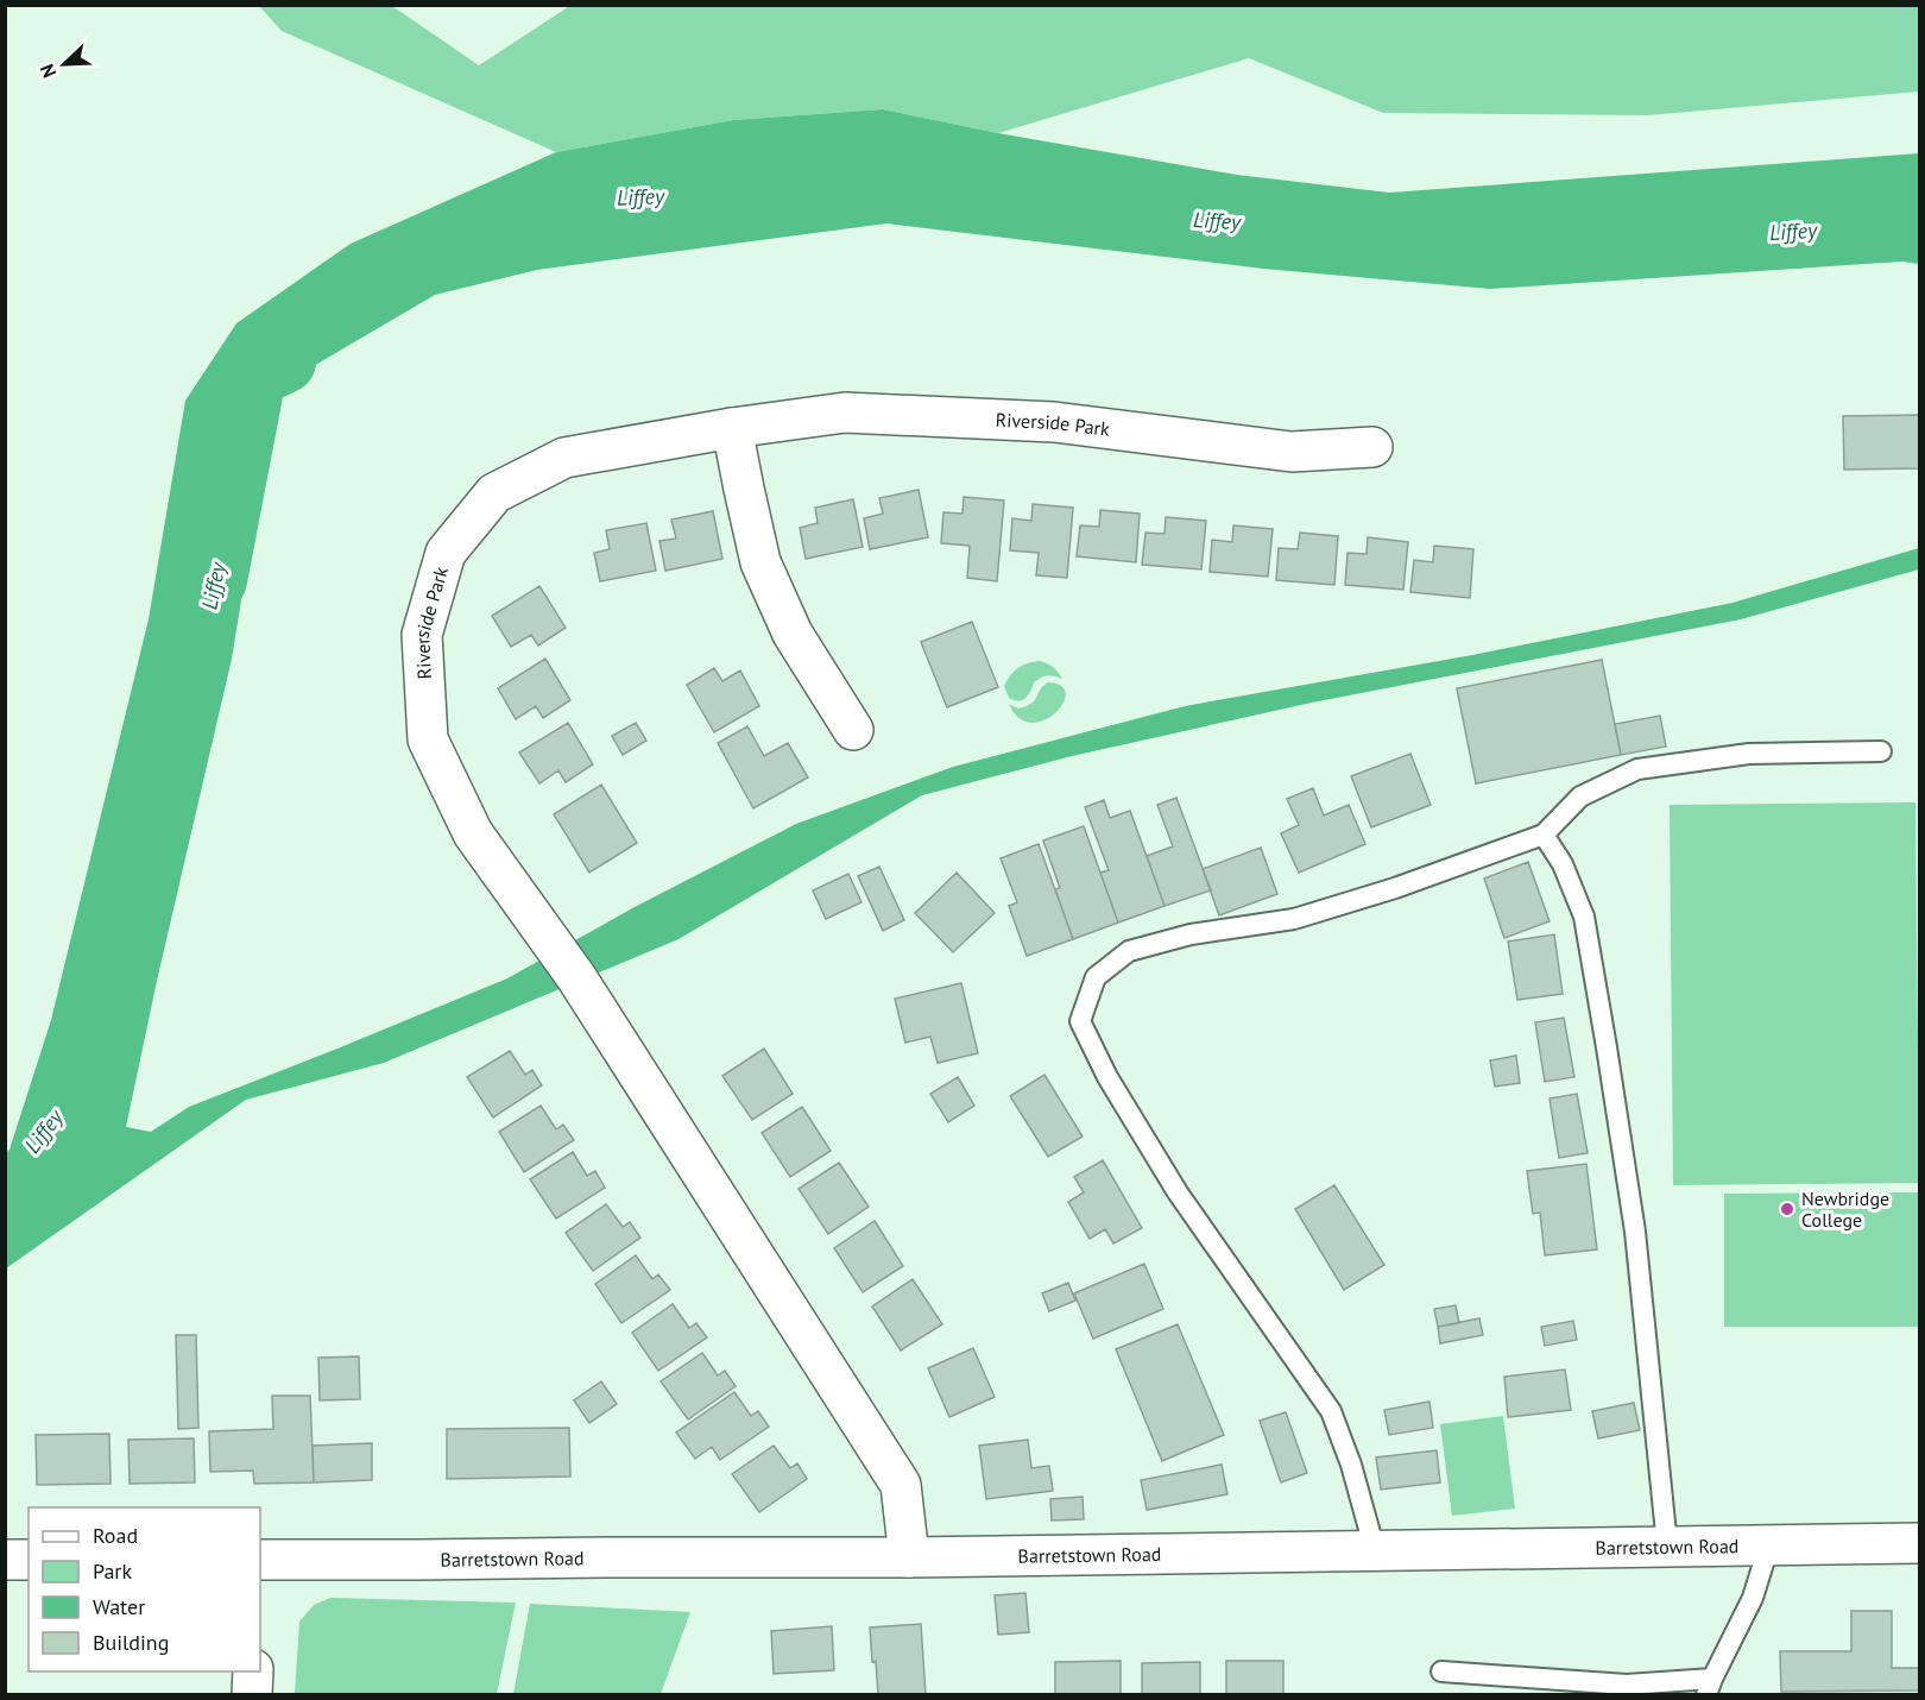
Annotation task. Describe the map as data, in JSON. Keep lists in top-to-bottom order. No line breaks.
{"streets":{"street":["Riverside Park","Barretstown Road"]},"crossings":[["Riverside Park","Barretstown Road"]],"water":["Liffey"],"places":["Newbridge College"],"legend":["Road","Park","Water","Building"],"north":"bottom left"}
